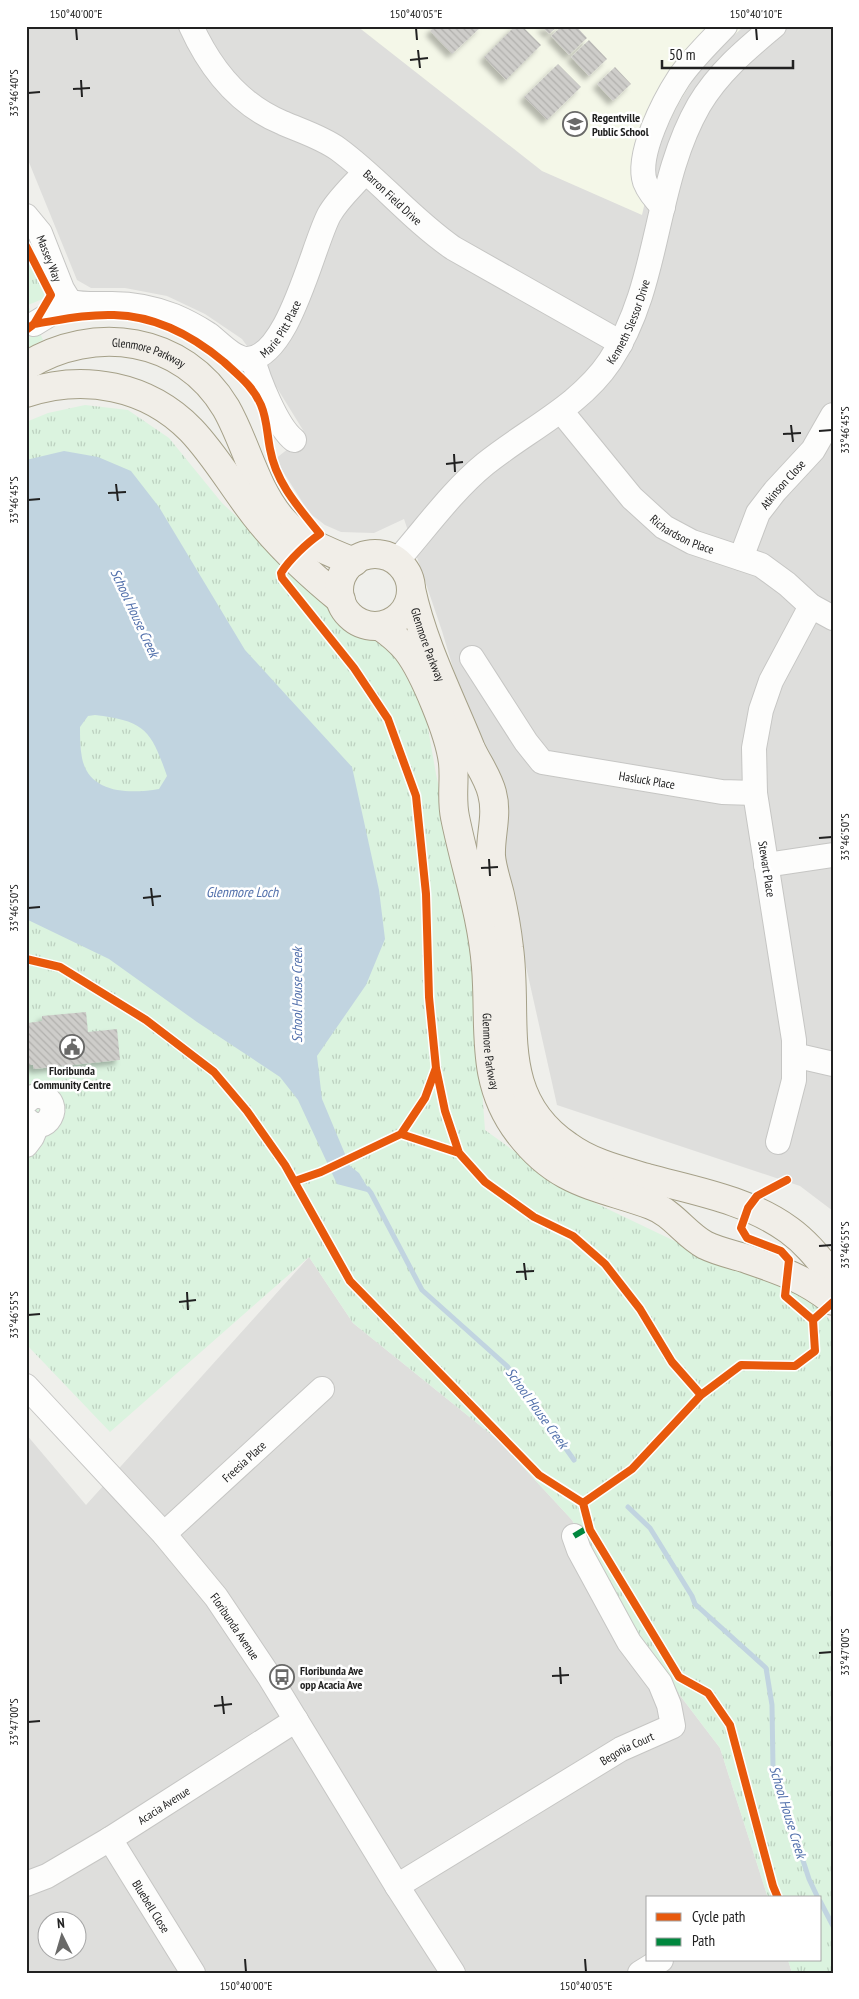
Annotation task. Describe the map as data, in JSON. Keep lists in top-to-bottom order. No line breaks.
{"streets":{"main road":["Glenmore Parkway"],"street":["Barron Field Drive","Massey Way","Kenneth Slessor Drive","Marie Pitt Place","Atkinson Close","Richardson Place","Hasluck Place","Stewart Place","Freesia Place","Floribunda Avenue","Begonia Court","Acacia Avenue","Bluebell Close"]},"crossings":[["Barron Field Drive","Kenneth Slessor Drive"],["Barron Field Drive","Marie Pitt Place"],["Massey Way","Marie Pitt Place"],["Kenneth Slessor Drive","Glenmore Parkway"],["Kenneth Slessor Drive","Richardson Place"],["Atkinson Close","Richardson Place"],["Richardson Place","Stewart Place"],["Hasluck Place","Stewart Place"],["Freesia Place","Floribunda Avenue"],["Floribunda Avenue","Begonia Court"],["Floribunda Avenue","Acacia Avenue"],["Acacia Avenue","Bluebell Close"]],"water":["School House Creek","Glenmore Loch"],"places":{"school or university":["Regentville Public School"],"public building":["Floribunda Community Centre"],"bus stop":["Floribunda Ave opp Acacia Ave"]},"legend":["Cycle path","Path"],"scale_bar":"50 m","north":"top","coordinates":["150°40'00\"E","150°40'05\"E","150°40'10\"E","33°46'40\"S","33°46'45\"S","33°46'50\"S","33°46'55\"S","33°47'00\"S"]}
